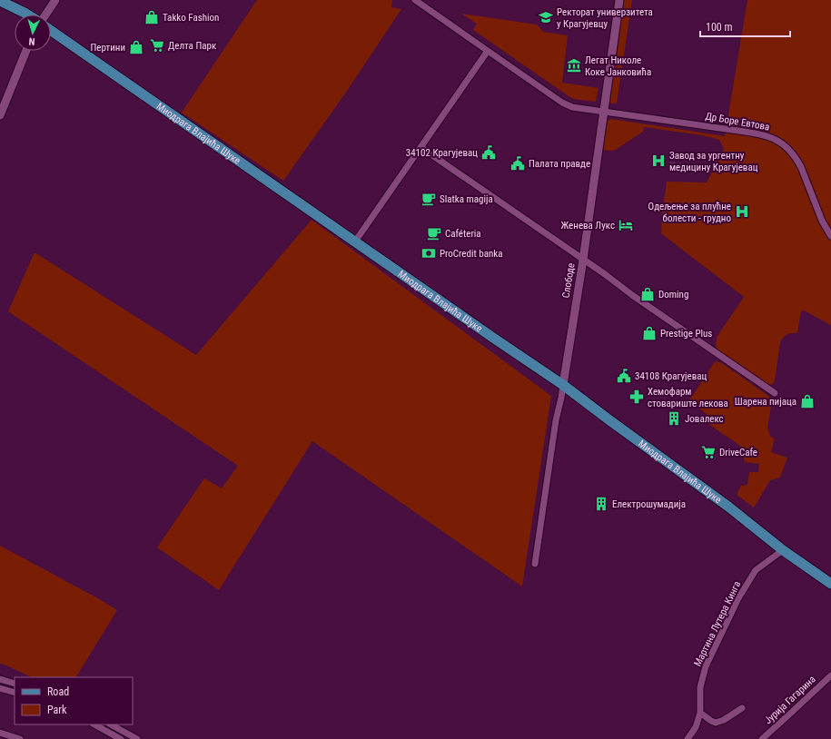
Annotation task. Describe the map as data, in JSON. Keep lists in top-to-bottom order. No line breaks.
{"streets":{"main road":["Миодрага Влајића Шуке"],"street":["Др Боре Евтова","Слободе","Мартина Лутера Кинга","Јурија Гагарина"]},"crossings":[["Др Боре Евтова","Слободе"],["Миодрага Влајића Шуке","Слободе"],["Миодрага Влајића Шуке","Мартина Лутера Кинга"]],"places":{"shop":["Takko Fashion","Пертини","Doming","Prestige Plus","Шарена пијаца"],"school or university":["Ректорат универзитета у Крагујевцу"],"supermarket":["Делта Парк","DriveCafe"],"museum":["Легат Николе Коке Јанковића"],"public building":["34102 Крагујевац","Палата правде","34108 Крагујевац"],"hospital":["Завод за ургентну медицину Крагујевац","Одељење за плућне болести - грудно"],"cafe":["Slatka magija","Caféteria"],"hotel":["Женева Лукс"],"bank":["ProCredit banka"],"pharmacy":["Хемофарм стовариште лекова"],"building":["Јовалекс","Електрошумадија"]},"legend":["Road","Park"],"scale_bar":"100 m","north":"bottom"}
